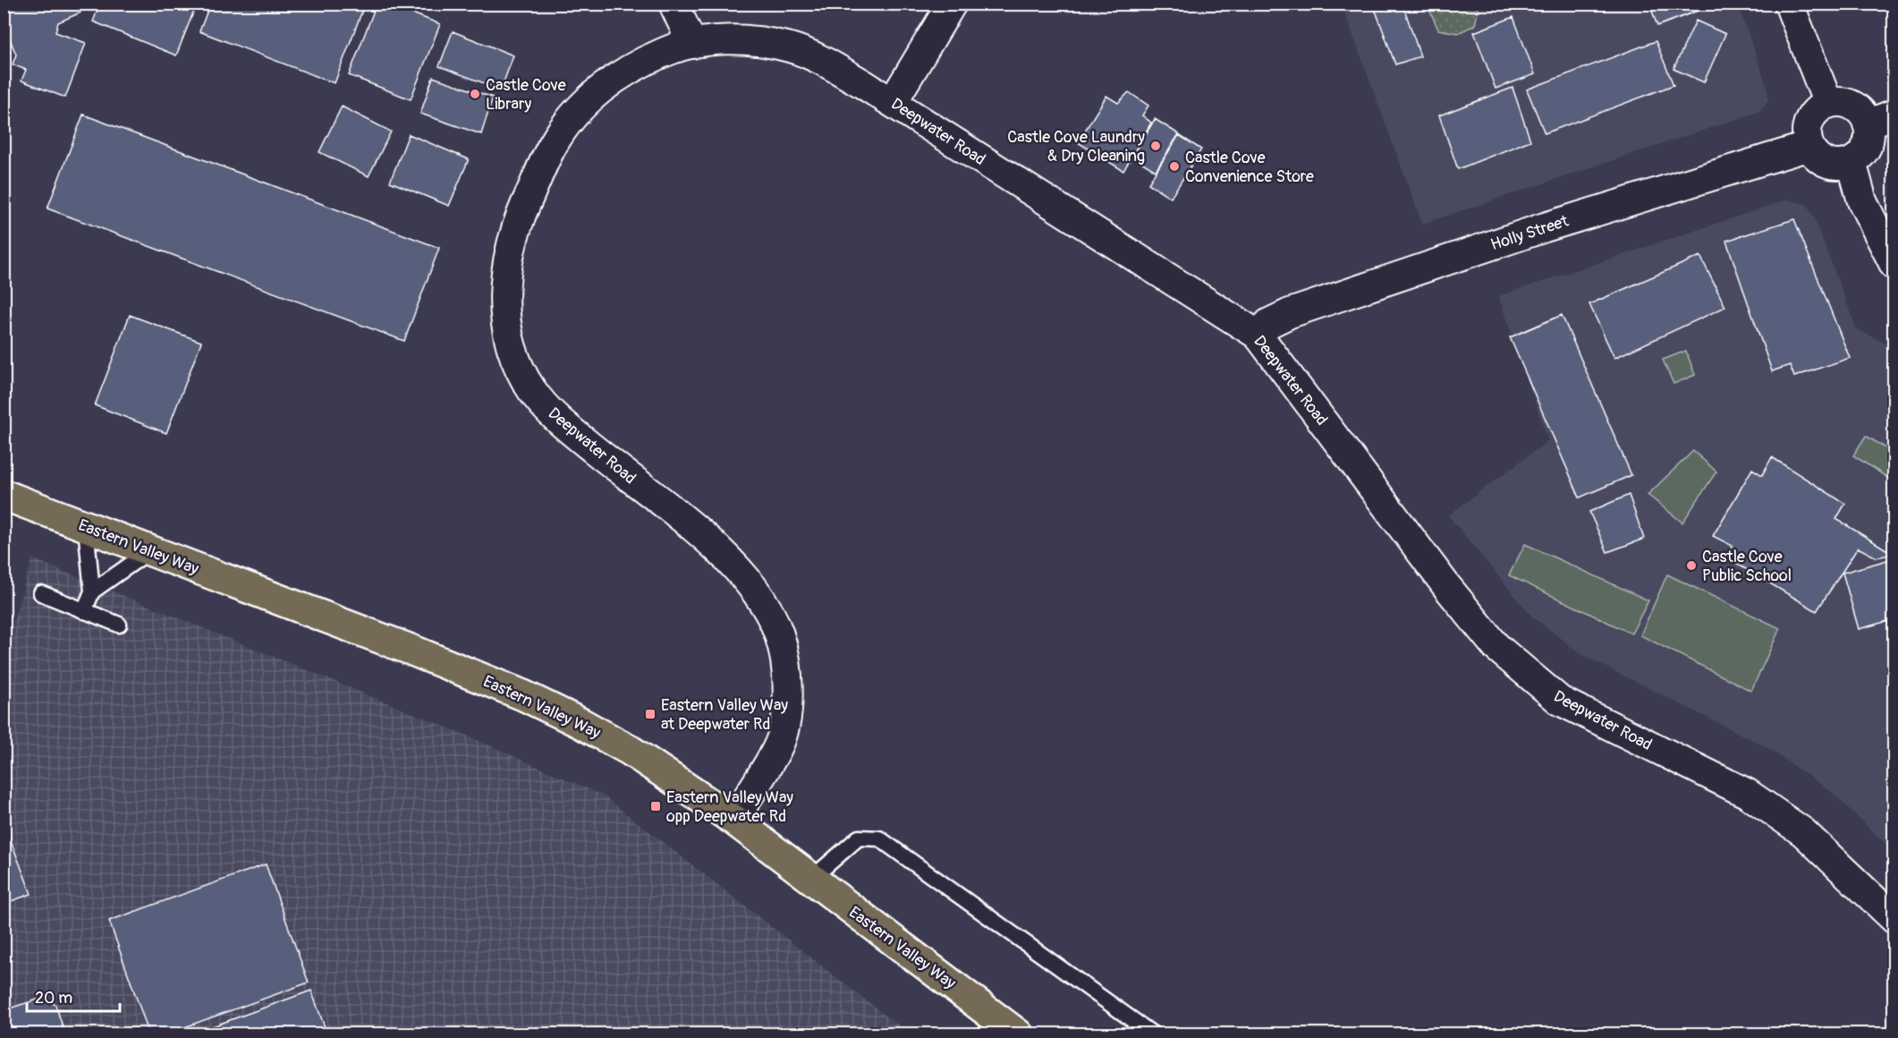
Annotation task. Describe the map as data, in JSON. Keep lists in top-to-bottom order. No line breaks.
{"streets":{"main road":["Eastern Valley Way"],"street":["Deepwater Road","Holly Street"]},"crossings":[["Deepwater Road","Holly Street"],["Deepwater Road","Eastern Valley Way"]],"places":{"other":["Castle Cove Library","Castle Cove Laundry & Dry Cleaning","Castle Cove Convenience Store","Castle Cove Public School"],"transit":["Eastern Valley Way at Deepwater Rd","Eastern Valley Way opp Deepwater Rd"]},"scale_bar":"20 m"}
